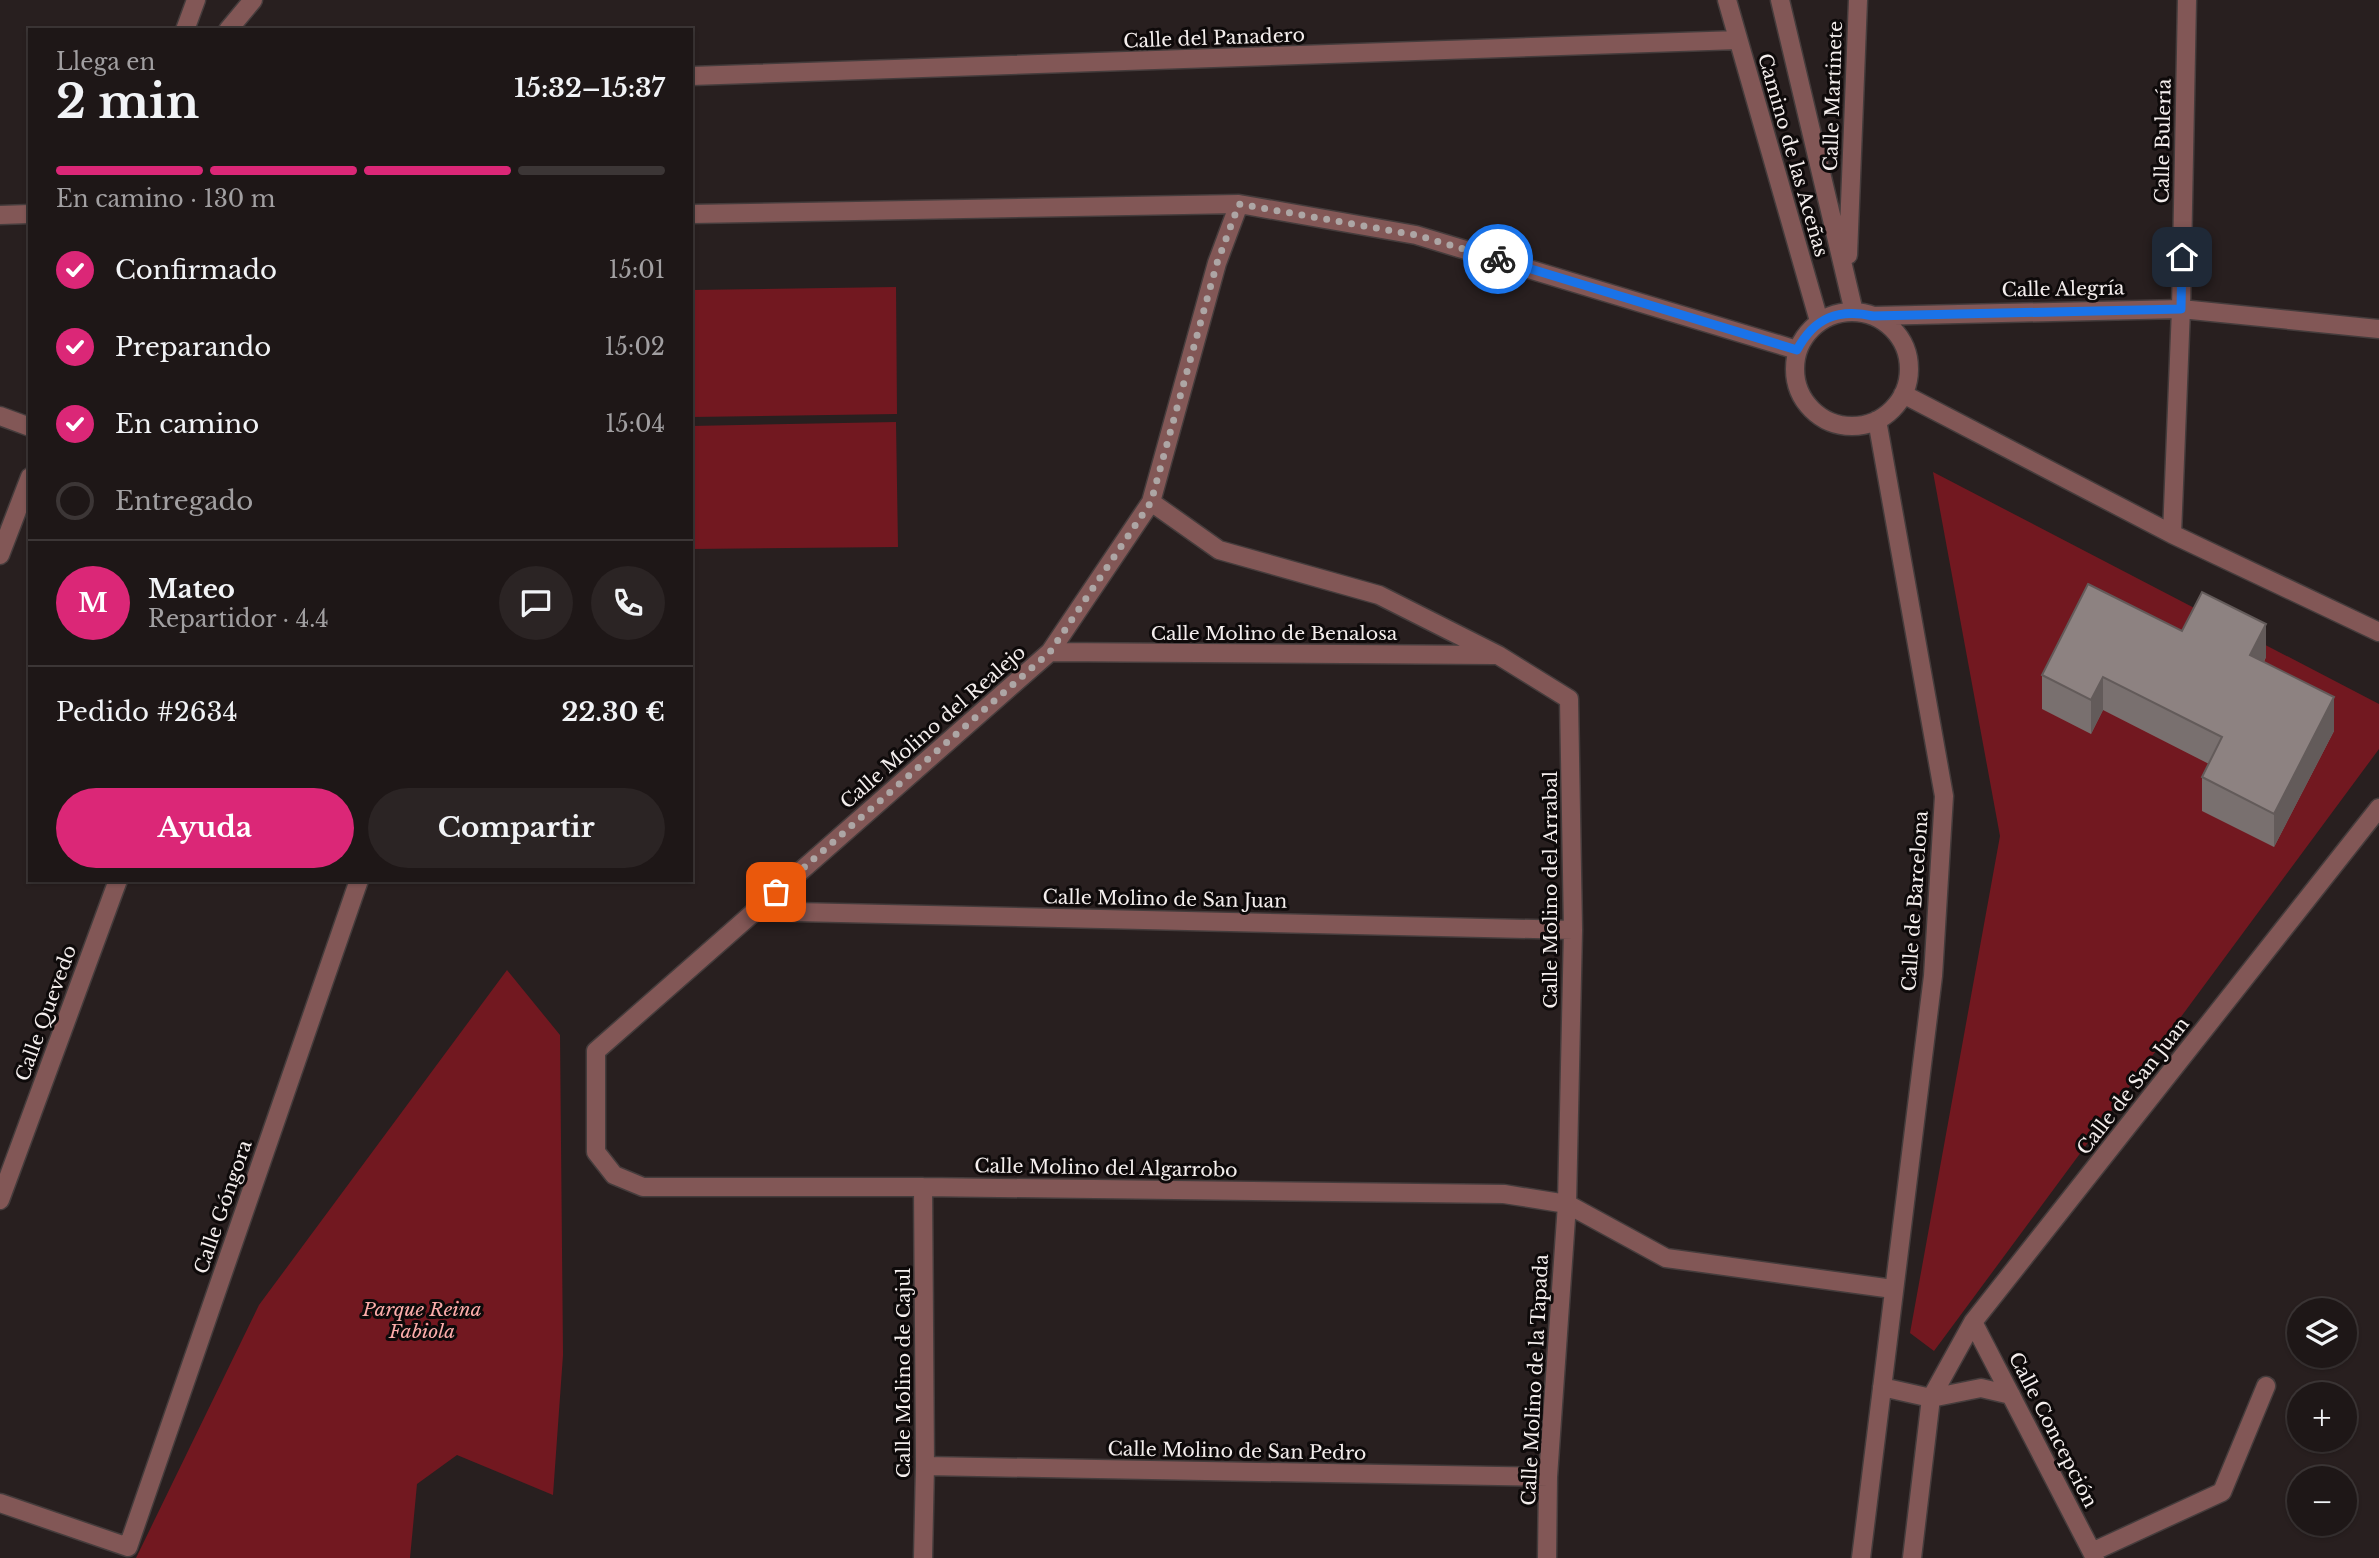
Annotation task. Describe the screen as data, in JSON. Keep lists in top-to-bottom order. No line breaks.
{"streets":{"street":["Calle del Panadero","Calle Martinete","Calle Bulería","Camino de las Aceñas","Calle Alegría","Calle Molino de Benalosa","Calle Molino del Realejo","Calle Molino del Arrabal","Calle Molino de San Juan","Calle de Barcelona","Calle Quevedo","Calle de San Juan","Calle Molino del Algarrobo","Calle Góngora","Calle Molino de Cajul","Calle Molino de la Tapada","Calle Concepción","Calle Molino de San Pedro"]},"crossings":[["Calle del Panadero","Camino de las Aceñas"],["Calle Bulería","Calle Alegría"],["Camino de las Aceñas","Calle Alegría"],["Camino de las Aceñas","Calle de Barcelona"],["Calle Alegría","Calle de Barcelona"],["Calle Molino de Benalosa","Calle Molino del Realejo"],["Calle Molino de Benalosa","Calle Molino del Arrabal"],["Calle Molino del Realejo","Calle Molino del Arrabal"],["Calle Molino del Realejo","Calle Molino de San Juan"],["Calle Molino del Realejo","Calle Molino del Algarrobo"],["Calle Molino del Arrabal","Calle Molino de San Juan"],["Calle Molino del Arrabal","Calle Molino del Algarrobo"],["Calle Molino del Arrabal","Calle Molino de la Tapada"],["Calle de San Juan","Calle Concepción"],["Calle Molino del Algarrobo","Calle Molino de Cajul"],["Calle Molino del Algarrobo","Calle Molino de la Tapada"],["Calle Molino de Cajul","Calle Molino de San Pedro"],["Calle Molino de la Tapada","Calle Molino de San Pedro"]],"parks":["Parque Reina Fabiola"],"page":{"heading":["2 min","Llega en","15:32–15:37"],"panel":["Mateo","Repartidor · 4.4","Pedido #2634","22.30 €"],"bar":"En camino · 130 m","list":[["Confirmado","15:01"],["Preparando","15:02"],["En camino","15:04"],"Entregado"],"round":"M","buttons":["Ayuda","Compartir"],"map_buttons":["+","−"]}}
